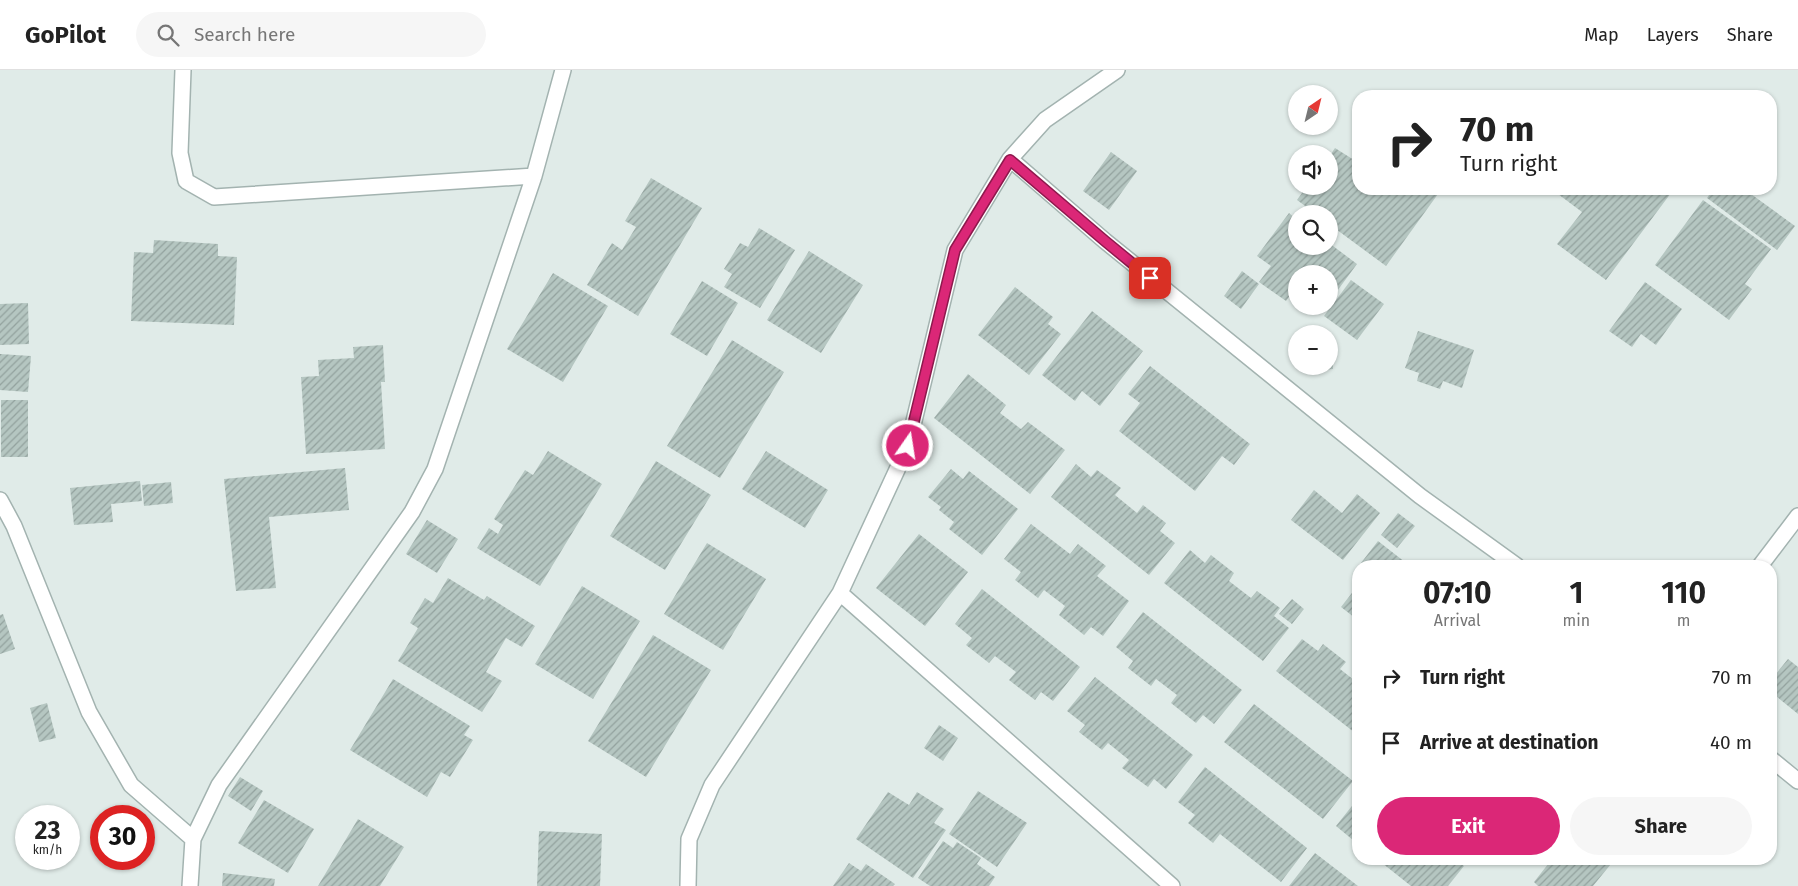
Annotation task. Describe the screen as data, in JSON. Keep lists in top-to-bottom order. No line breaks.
{"north":"top right","page":{"header":"GoPilot","search":"Search here","nav":["Map","Layers","Share"],"map_buttons":["+","−"],"turn":["70 m","Turn right"],"eta":["07:10","Arrival","1","min","110","m"],"list":[{"name":"Turn right","value":"70 m"},{"name":"Arrive at destination","value":"40 m"}],"buttons":["Exit","Share"],"speed":"23 km/h","limit":"30"}}
